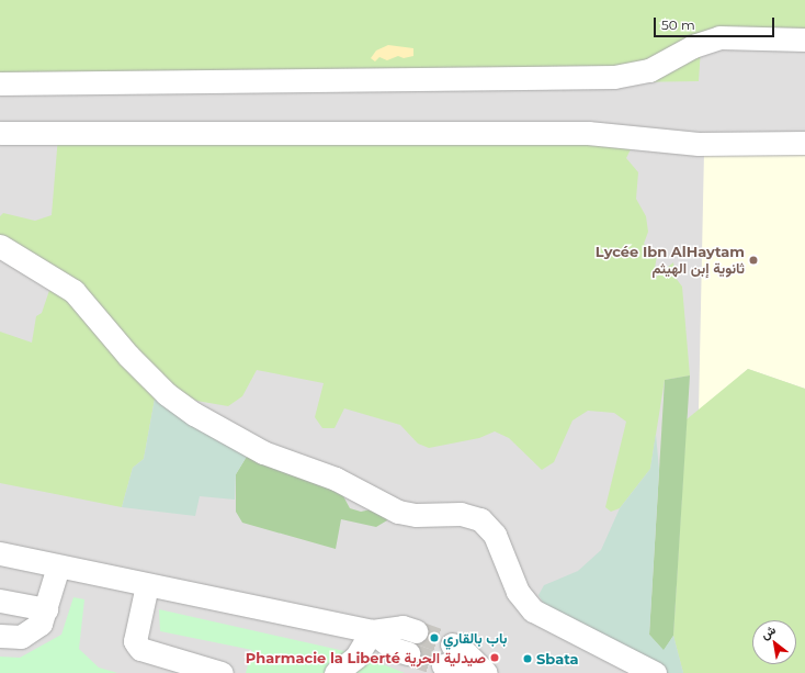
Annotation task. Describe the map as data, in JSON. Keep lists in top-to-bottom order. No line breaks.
{"places":["Lycée Ibn AlHaytam ثانوية إبن الهيثم","باب بالقاري","Pharmacie la Liberté صيدلية الحرية","Sbata"],"scale_bar":"50 m","north":"top left"}
